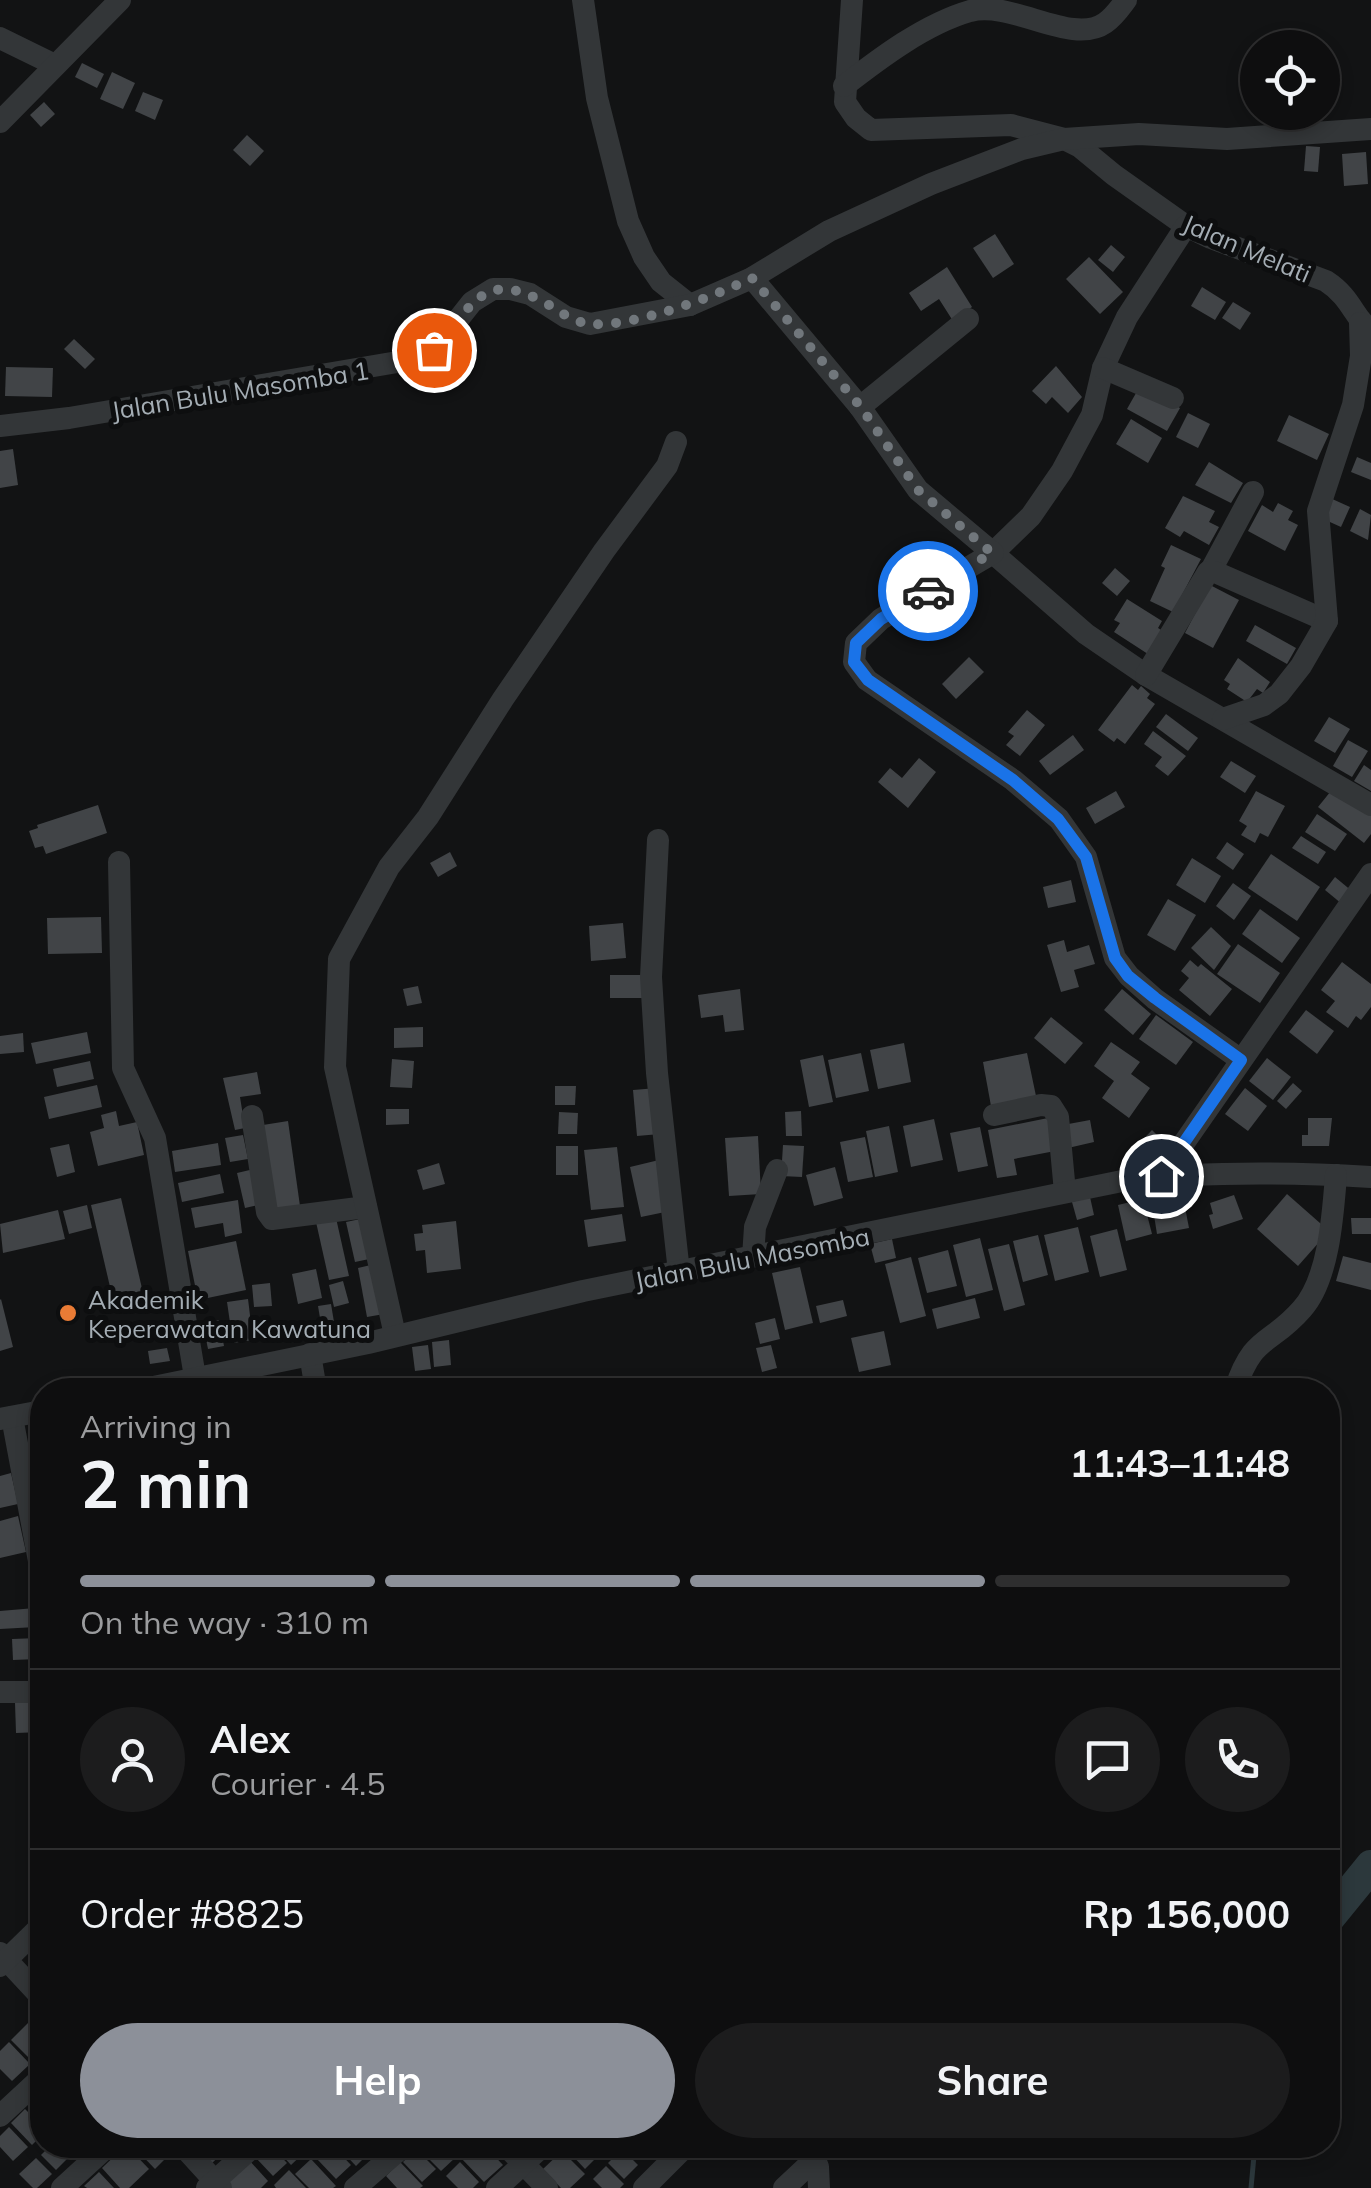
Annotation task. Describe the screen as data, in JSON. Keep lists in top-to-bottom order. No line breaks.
{"streets":{"street":["Jalan Melati","Jalan Bulu Masomba 1","Jalan Bulu Masomba"]},"crossings":[["Jalan Melati","Jalan Bulu Masomba 1"]],"places":["Akademik Keperawatan Kawatuna"],"page":{"heading":["2 min","Arriving in","11:43–11:48"],"panel":["Alex","Courier · 4.5","Order #8825","Rp 156,000"],"bar":"On the way · 310 m","buttons":["Help","Share"]}}
